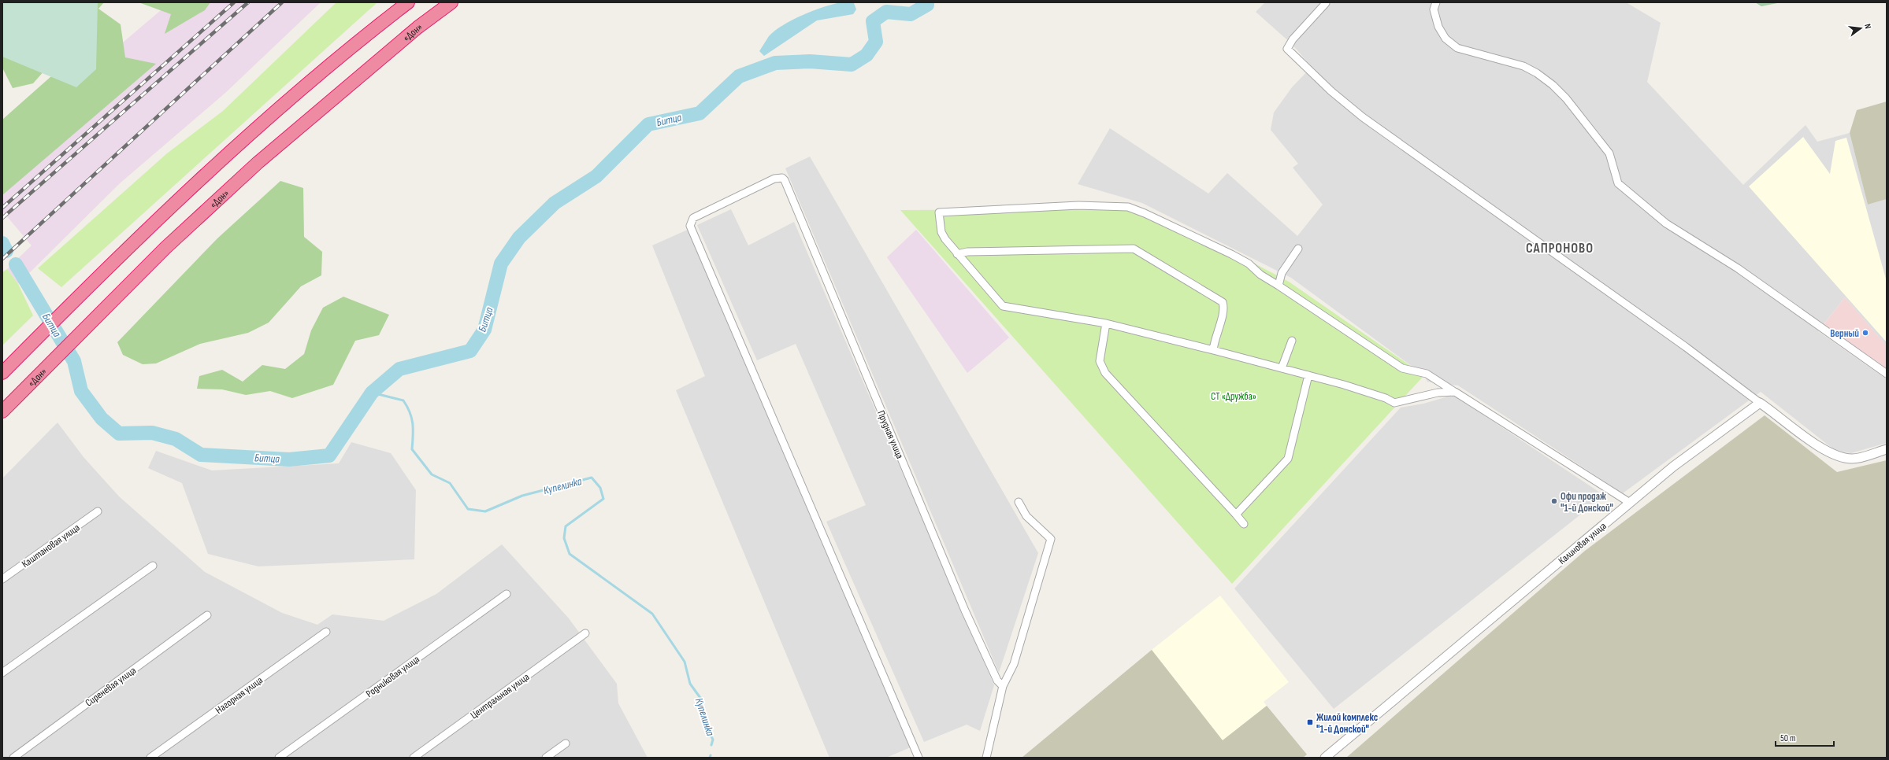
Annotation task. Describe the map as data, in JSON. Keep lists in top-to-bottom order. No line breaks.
{"streets":{"highway":["«Дон»"],"street":["Прудная улица","Калиновая улица","Каштановая улица","Родниковая улица","Сиреневая улица","Нагорная улица","Центральная улица"]},"districts":["САПРОНОВО"],"water":["Битца","Купелинка"],"parks":["СТ «Дружба»"],"places":{"other":["Верный","Офи продаж \"1-й Донской\""],"transit":["Жилой комплекс \"1-й Донской\""]},"scale_bar":"50 m","north":"right"}
